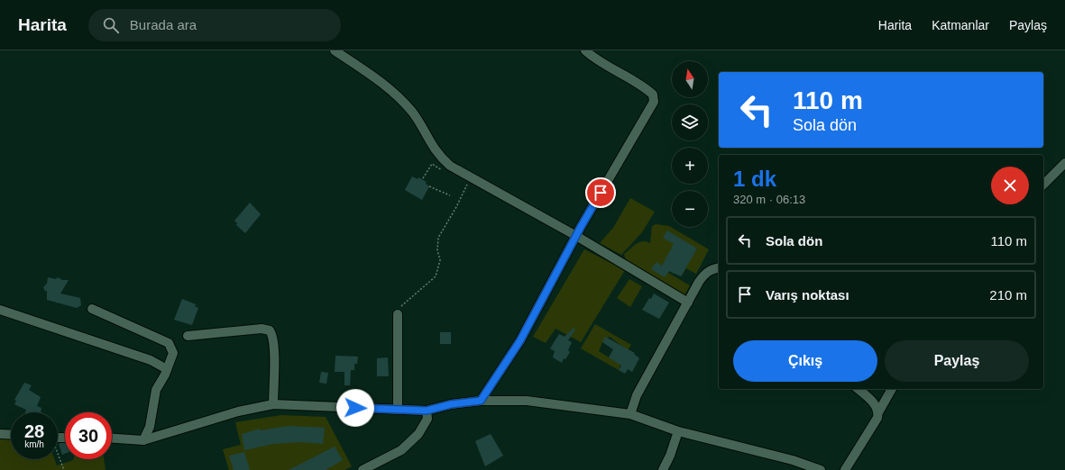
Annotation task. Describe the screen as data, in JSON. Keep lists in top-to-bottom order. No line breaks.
{"north":"top","page":{"header":"Harita","search":"Burada ara","nav":["Harita","Katmanlar","Paylaş"],"map_buttons":["+","−"],"turn":["110 m","Sola dön"],"heading":["1 dk","320 m · 06:13"],"list":[{"name":"Sola dön","value":"110 m"},{"name":"Varış noktası","value":"210 m"}],"buttons":["Çıkış","Paylaş"],"speed":"28 km/h","limit":"30"}}
